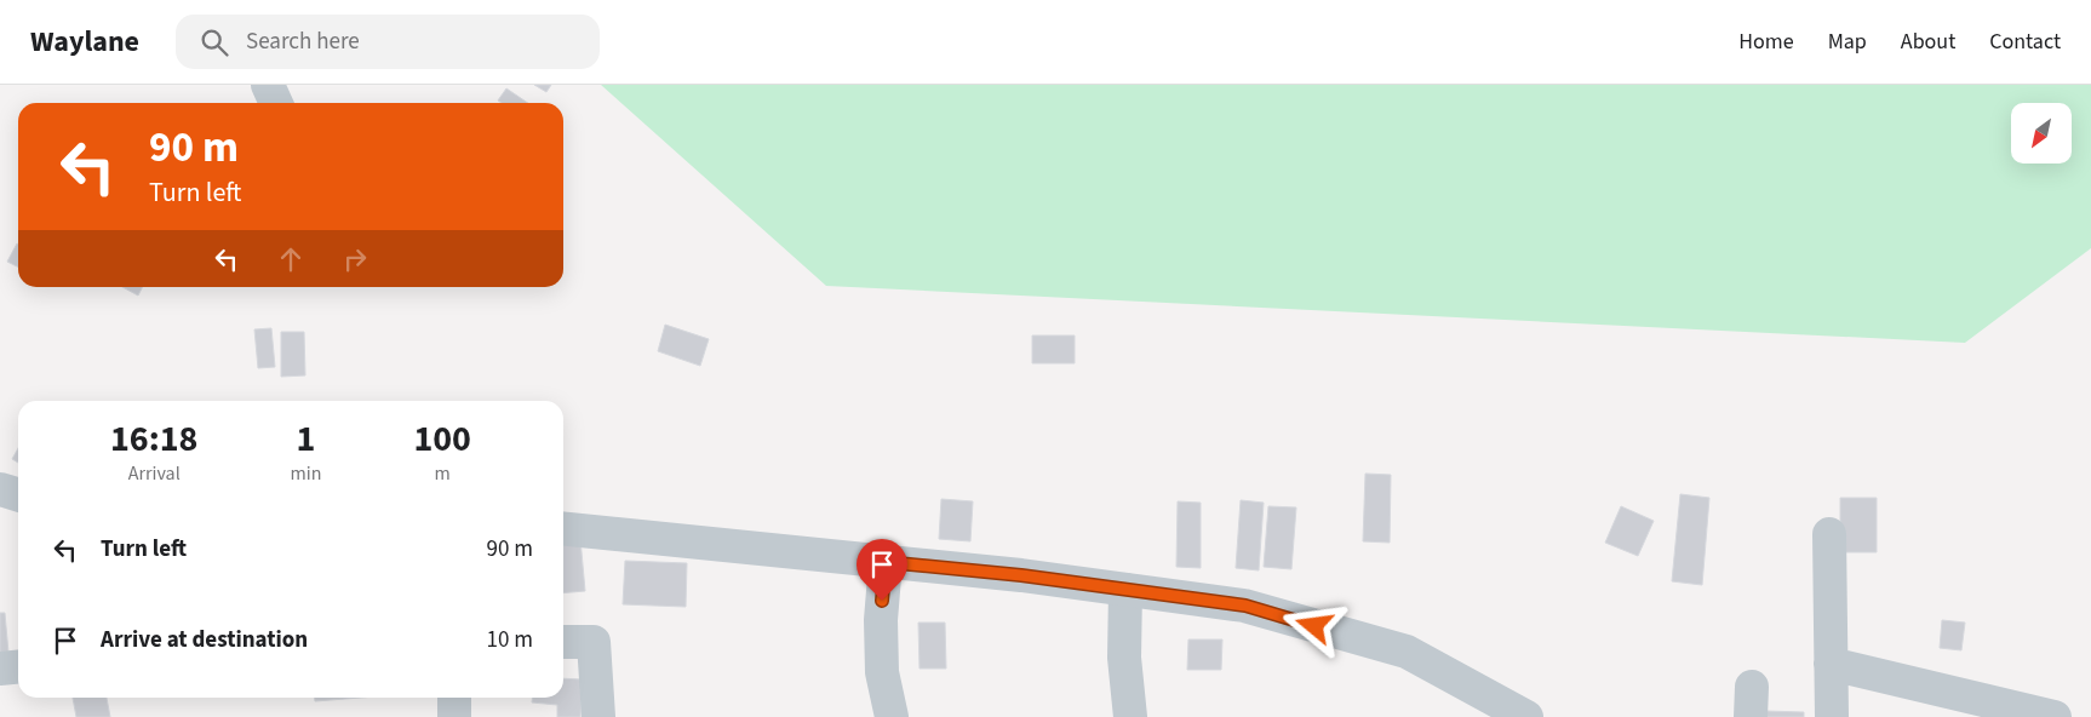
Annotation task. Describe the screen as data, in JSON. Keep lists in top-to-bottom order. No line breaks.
{"north":"bottom left","page":{"header":"Waylane","search":"Search here","nav":["Home","Map","About","Contact"],"turn":["90 m","Turn left"],"eta":["16:18","Arrival","1","min","100","m"],"list":[{"name":"Turn left","value":"90 m"},{"name":"Arrive at destination","value":"10 m"}]}}
